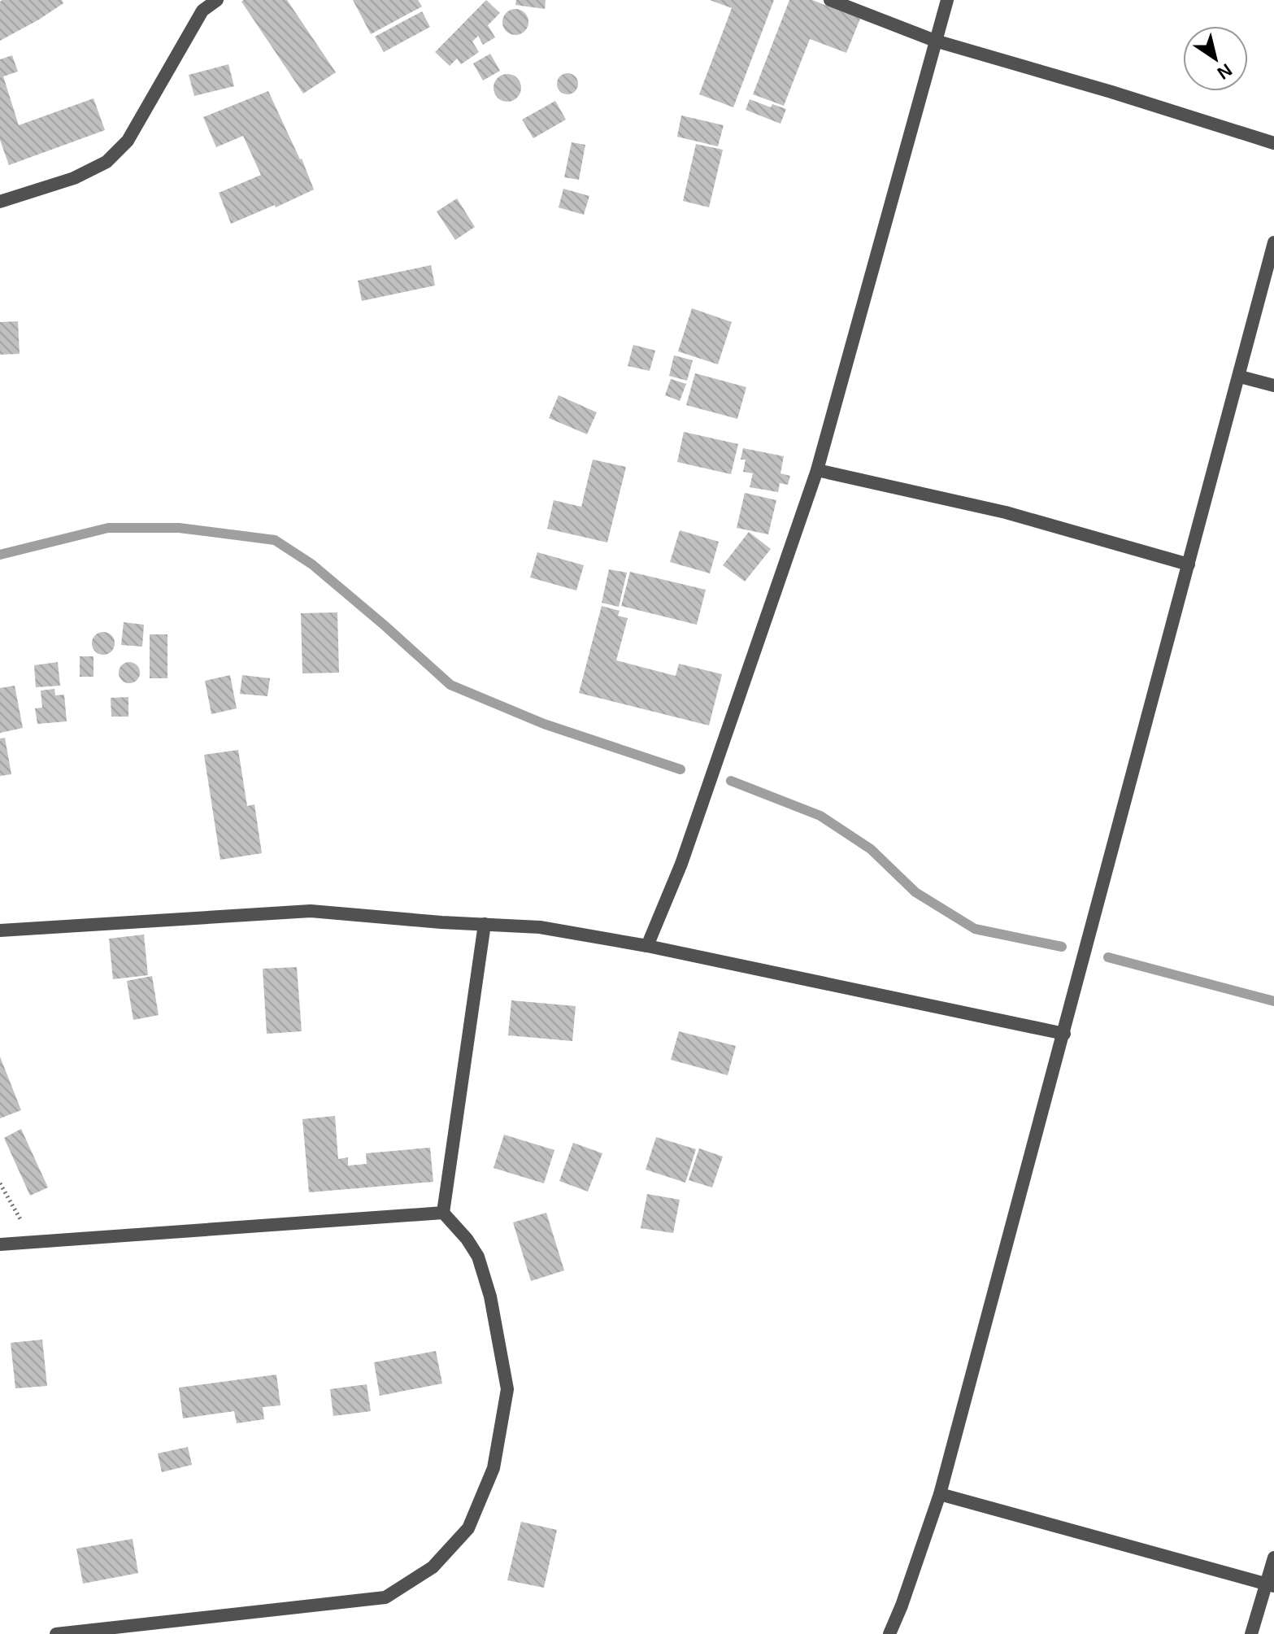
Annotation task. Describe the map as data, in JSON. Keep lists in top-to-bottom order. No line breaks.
{"north":"bottom right"}
